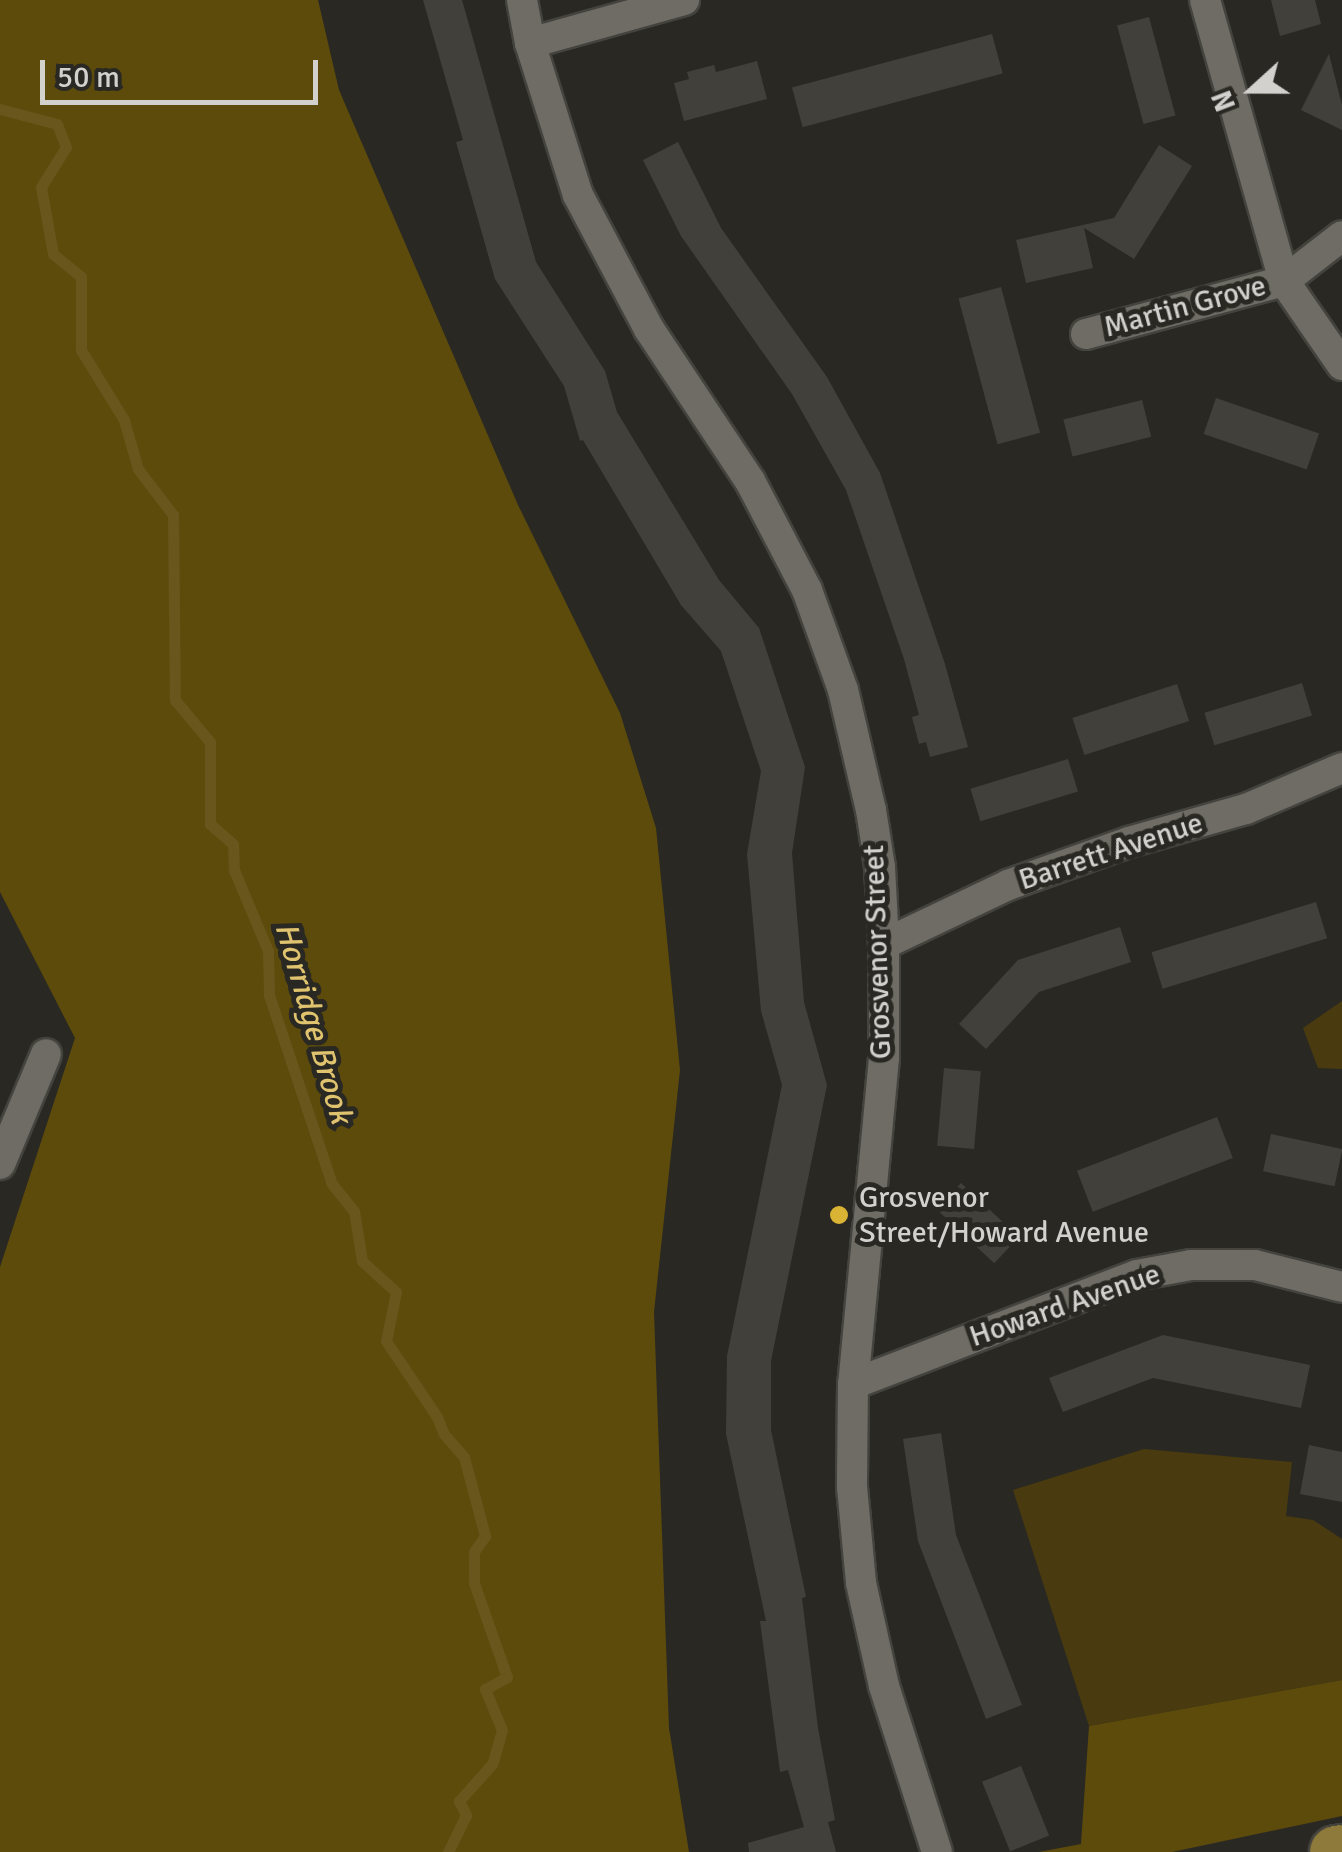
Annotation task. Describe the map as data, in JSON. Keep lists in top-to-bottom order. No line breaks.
{"streets":{"street":["Martin Grove","Barrett Avenue","Grosvenor Street","Howard Avenue"]},"crossings":[["Barrett Avenue","Grosvenor Street"],["Grosvenor Street","Howard Avenue"]],"water":["Horridge Brook"],"places":["Grosvenor Street/Howard Avenue"],"scale_bar":"50 m","north":"left"}
